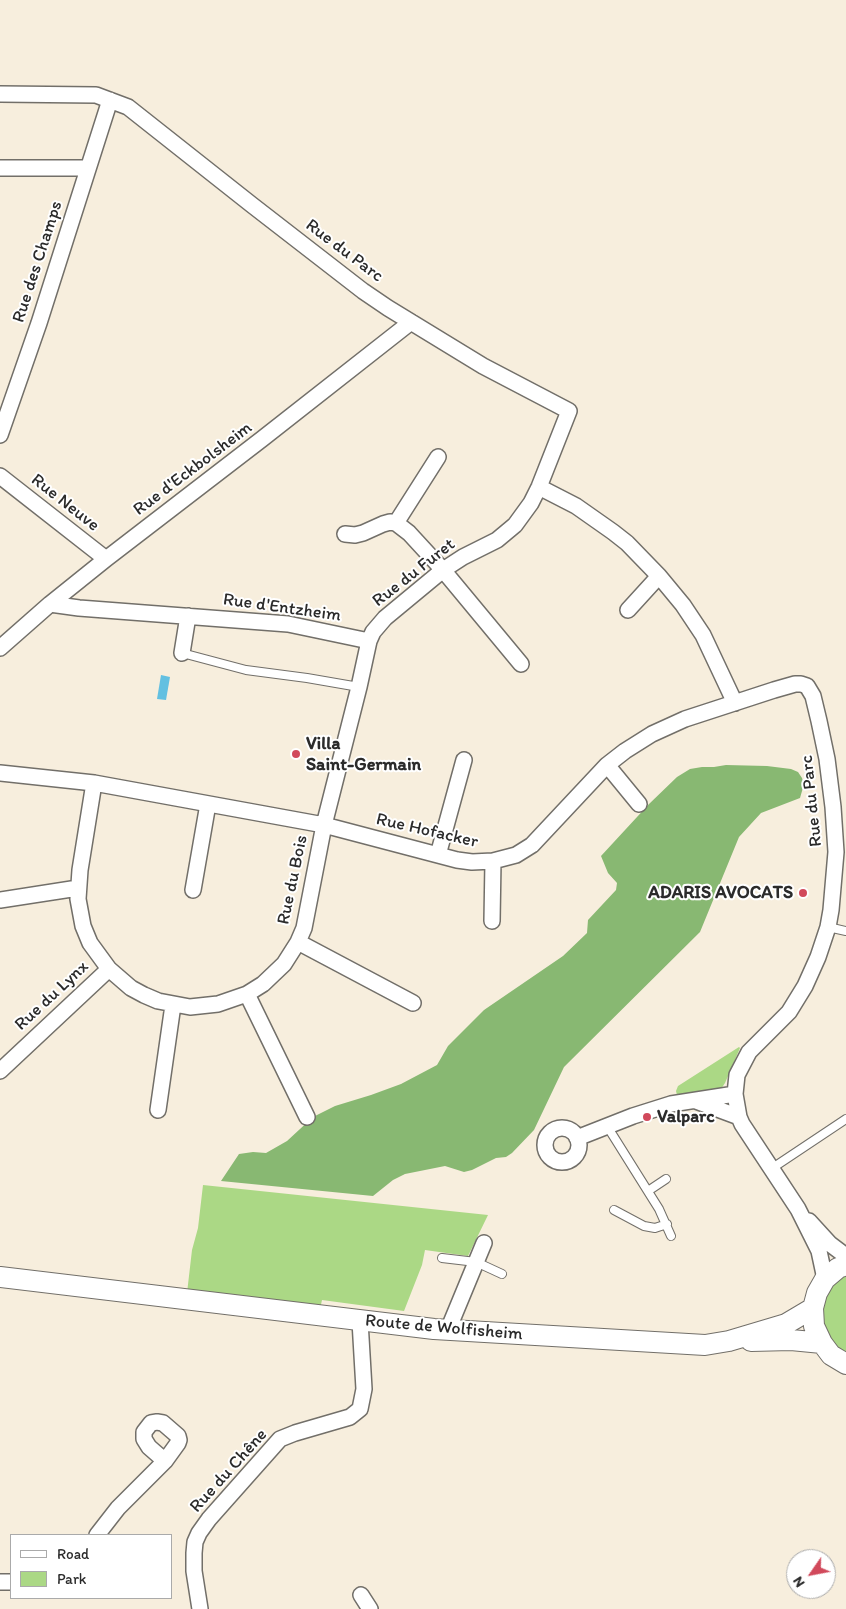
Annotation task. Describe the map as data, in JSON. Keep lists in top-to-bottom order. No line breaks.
{"streets":{"main road":["Route de Wolfisheim"],"street":["Rue du Parc","Rue des Champs","Rue d'Eckbolsheim","Rue Neuve","Rue du Furet","Rue d'Entzheim","Rue Hofacker","Rue du Bois","Rue du Lynx","Rue du Chêne"]},"crossings":[["Rue du Parc","Rue des Champs"],["Rue du Parc","Rue d'Eckbolsheim"],["Rue du Parc","Rue du Furet"],["Rue du Parc","Rue Hofacker"],["Rue d'Eckbolsheim","Rue Neuve"],["Rue d'Eckbolsheim","Rue d'Entzheim"],["Rue du Furet","Rue d'Entzheim"],["Rue du Furet","Rue Hofacker"],["Rue du Furet","Rue du Bois"],["Rue Hofacker","Rue du Bois"],["Rue du Bois","Rue du Lynx"],["Route de Wolfisheim","Rue du Chêne"]],"places":["Villa Saint-Germain","ADARIS AVOCATS","Valparc"],"legend":["Road","Park"],"north":"bottom left"}
